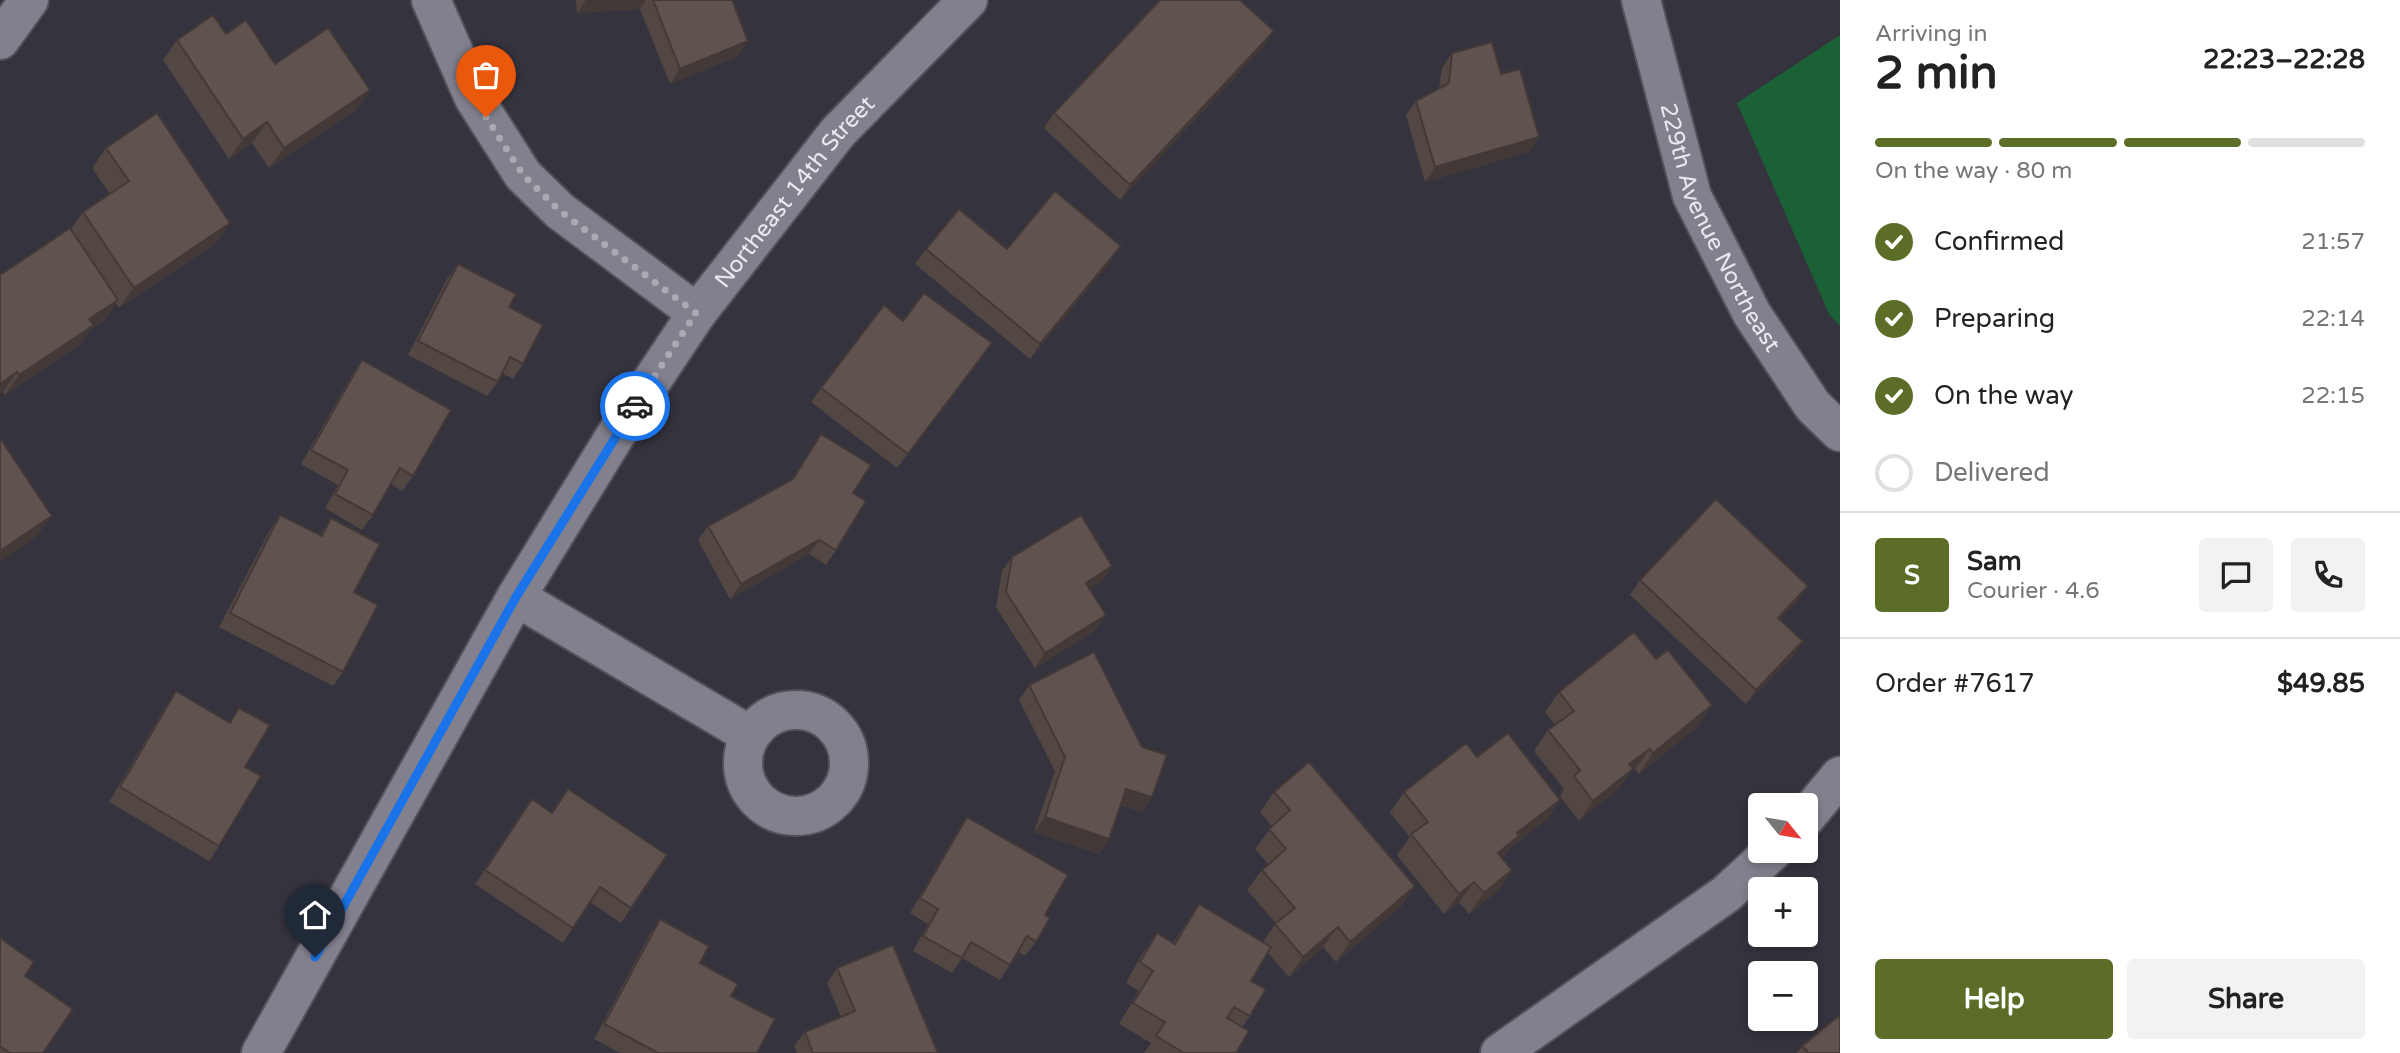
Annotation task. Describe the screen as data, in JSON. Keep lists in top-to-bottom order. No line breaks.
{"streets":{"street":["Northeast 14th Street","229th Avenue Northeast"]},"north":"bottom right","page":{"heading":["2 min","Arriving in","22:23–22:28"],"panel":["Sam","Courier · 4.6","Order #7617","$49.85"],"bar":"On the way · 80 m","list":[["Confirmed","21:57"],["Preparing","22:14"],["On the way","22:15"],"Delivered"],"round":"S","map_buttons":["+","−"],"buttons":["Help","Share"]}}
